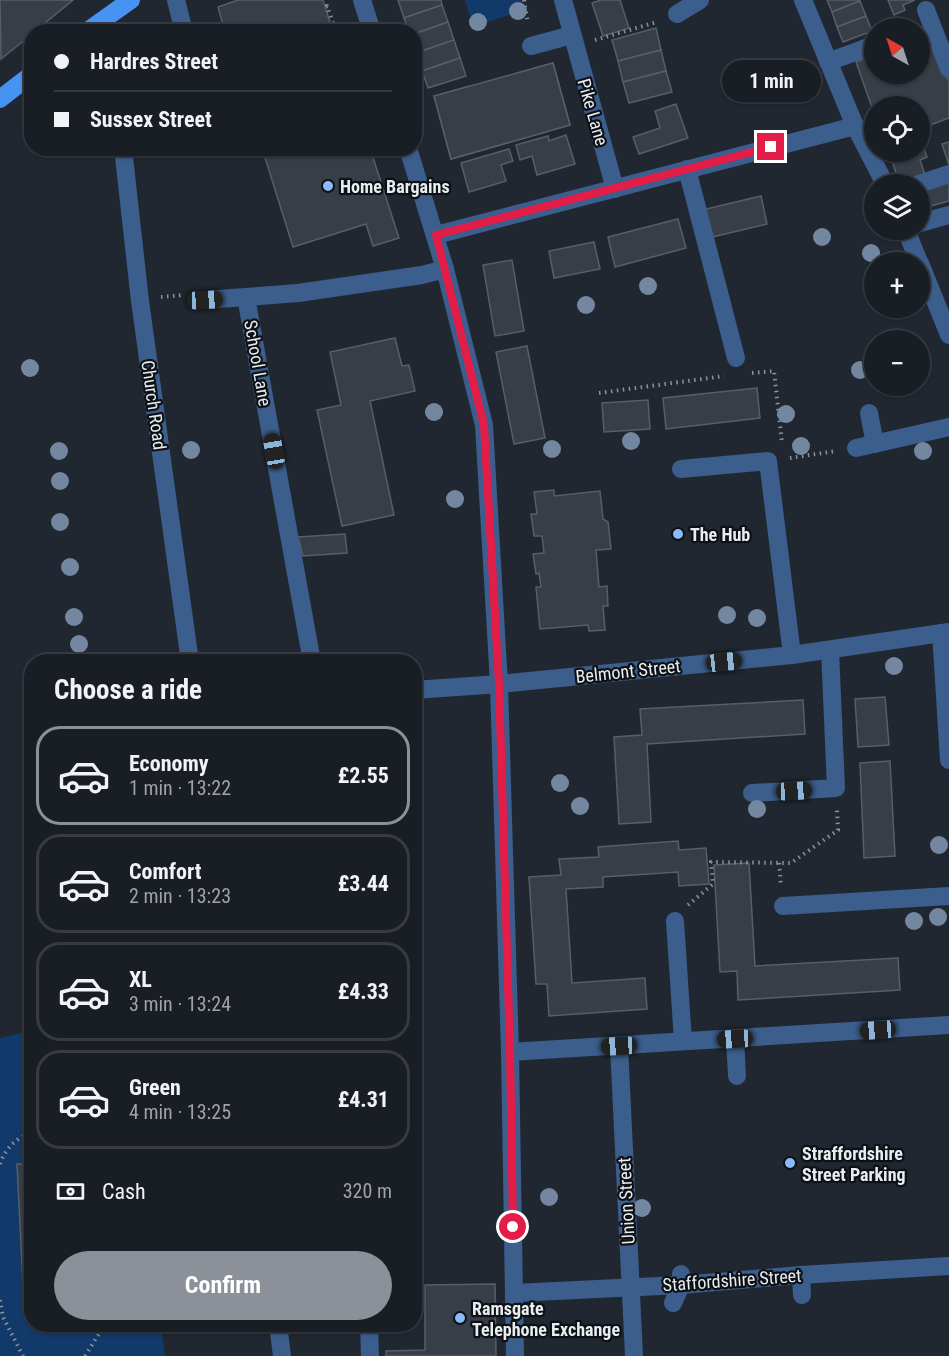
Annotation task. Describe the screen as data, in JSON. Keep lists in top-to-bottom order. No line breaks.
{"streets":{"street":["Pike Lane","School Lane","Church Road","Belmont Street","Union Street","Staffordshire Street"]},"crossings":[["Union Street","Staffordshire Street"]],"places":["Home Bargains","The Hub","Straffordshire Street Parking","Ramsgate Telephone Exchange"],"north":"top left","page":{"map_buttons":["+","−"],"banner":["Hardres Street","Sussex Street"],"bubble":"1 min","heading":"Choose a ride","list":[{"name":"Economy","note":"1 min · 13:22","value":"£2.55"},{"name":"Comfort","note":"2 min · 13:23","value":"£3.44"},{"name":"XL","note":"3 min · 13:24","value":"£4.33"},{"name":"Green","note":"4 min · 13:25","value":"£4.31"}],"pay":["Cash","320 m"],"buttons":"Confirm"}}
